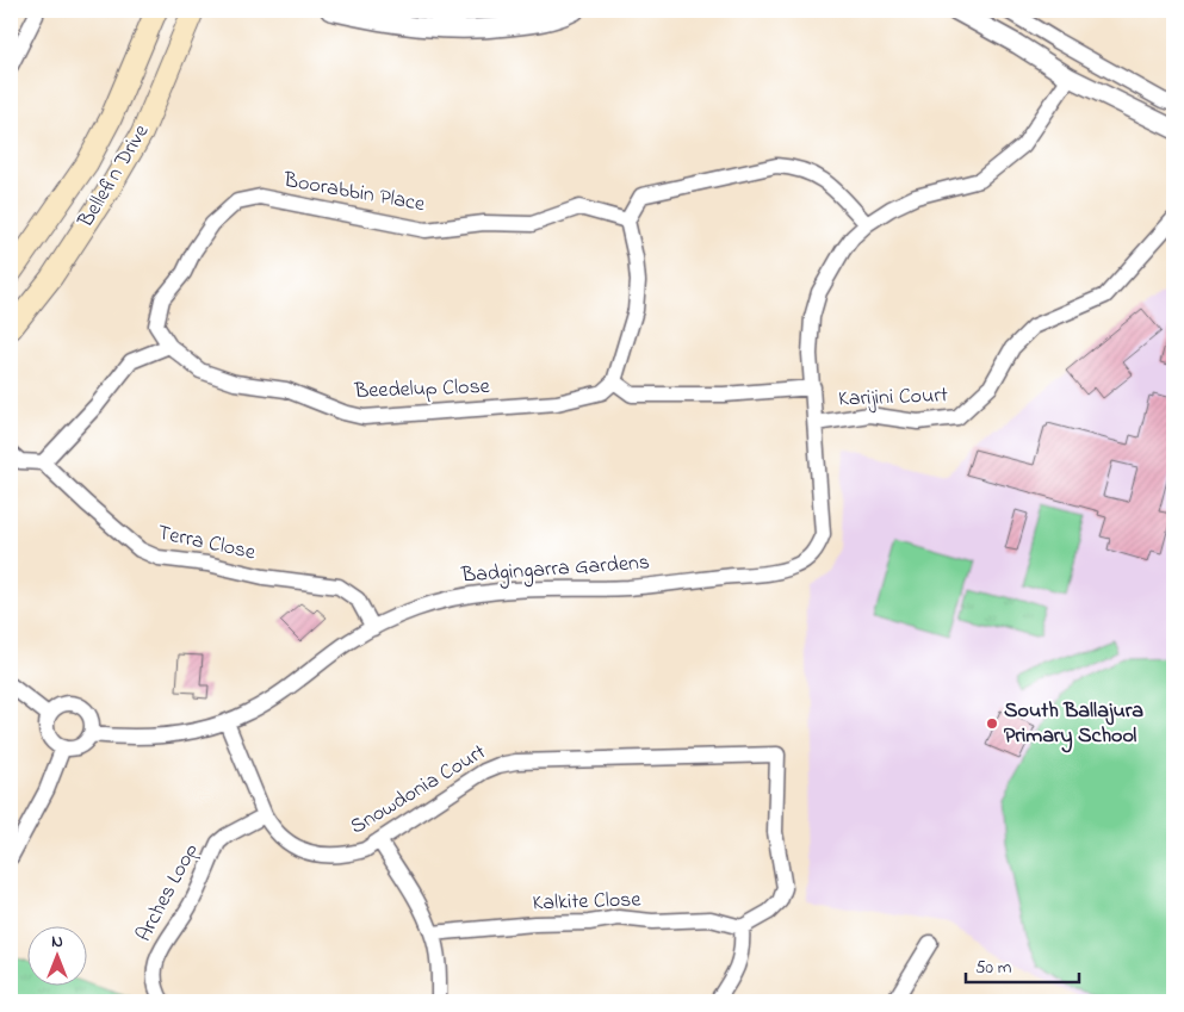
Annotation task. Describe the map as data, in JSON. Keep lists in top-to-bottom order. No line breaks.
{"streets":{"main road":["Bellefin Drive"],"street":["Boorabbin Place","Beedelup Close","Karijini Court","Terra Close","Badgingarra Gardens","Snowdonia Court","Arches Loop","Kalkite Close"]},"crossings":[["Boorabbin Place","Beedelup Close"],["Karijini Court","Badgingarra Gardens"],["Terra Close","Badgingarra Gardens"],["Badgingarra Gardens","Snowdonia Court"],["Snowdonia Court","Arches Loop"],["Snowdonia Court","Kalkite Close"]],"places":["South Ballajura Primary School"],"scale_bar":"50 m","north":"top"}
